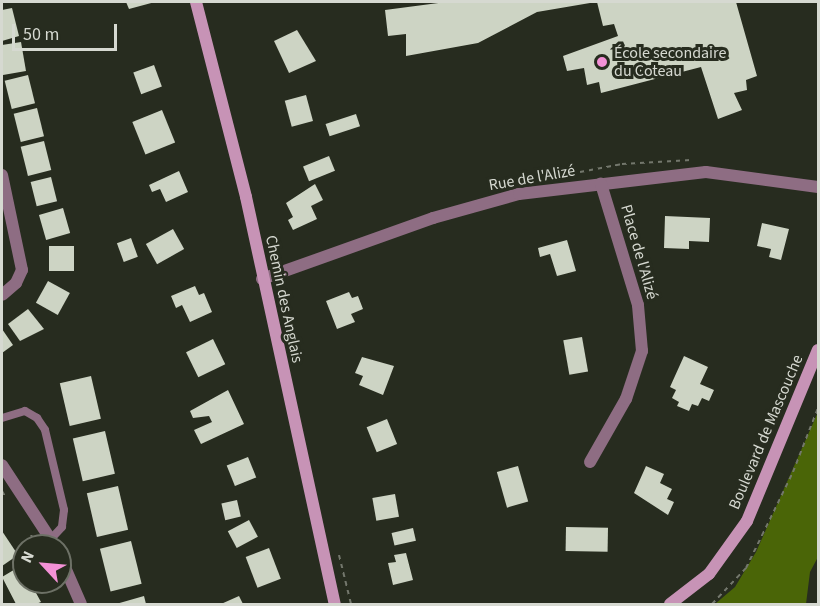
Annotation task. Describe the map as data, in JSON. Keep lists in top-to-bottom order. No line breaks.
{"streets":{"street":["Rue de l'Alizé","Place de l'Alizé","Chemin des Anglais","Boulevard de Mascouche"]},"crossings":[["Rue de l'Alizé","Place de l'Alizé"],["Rue de l'Alizé","Chemin des Anglais"]],"places":["École secondaire du Coteau"],"scale_bar":"50 m","north":"top left"}
